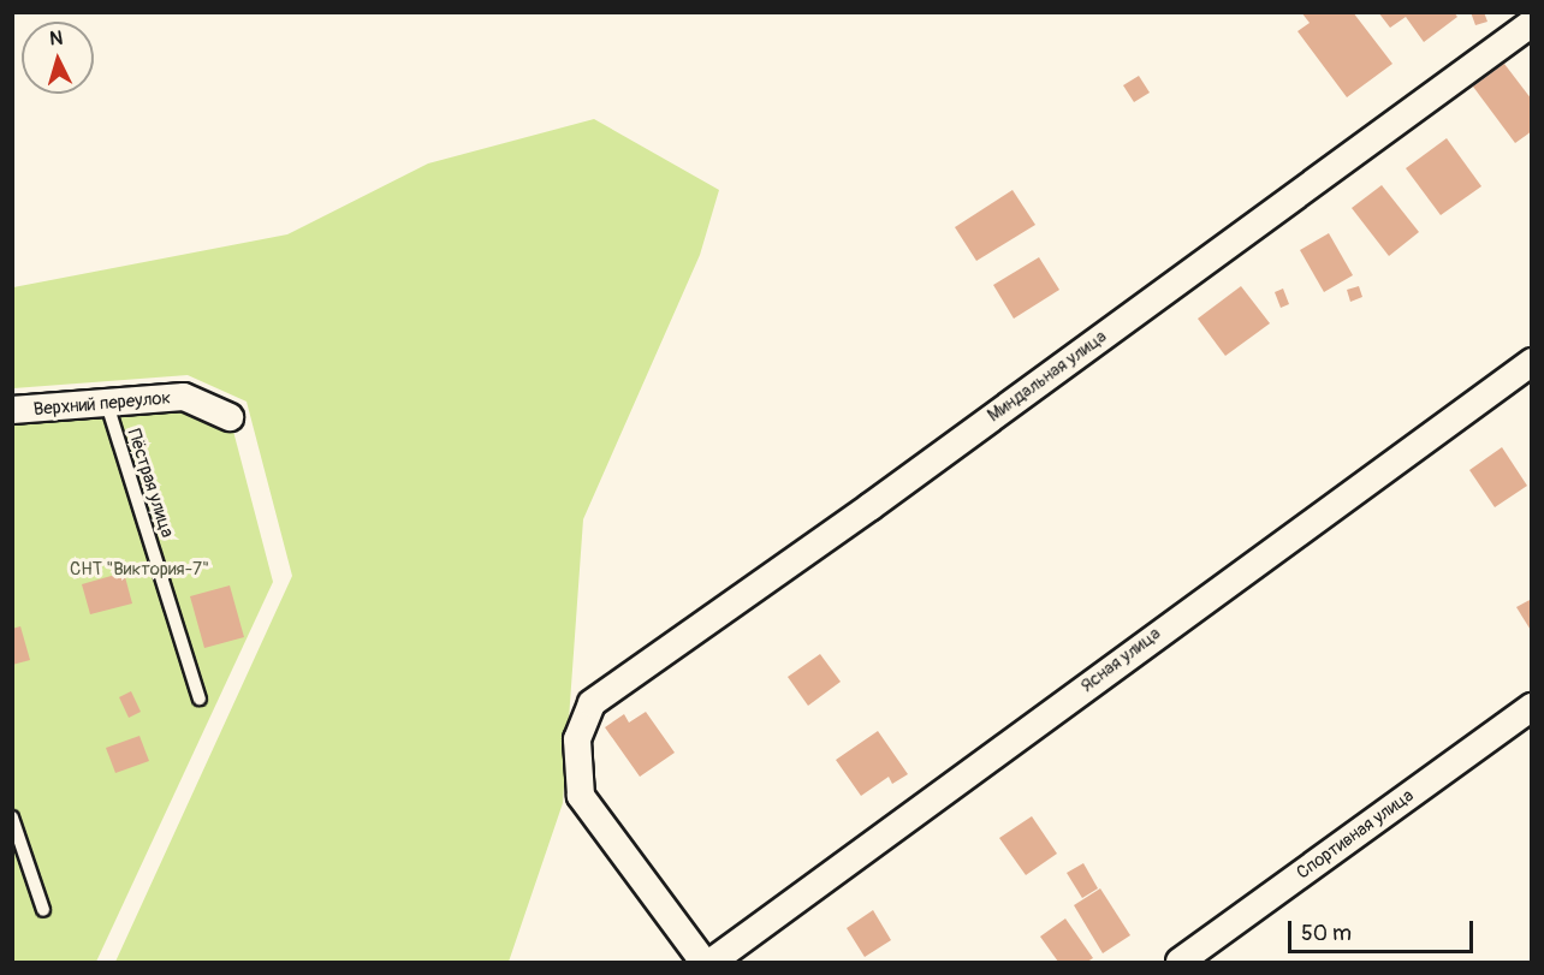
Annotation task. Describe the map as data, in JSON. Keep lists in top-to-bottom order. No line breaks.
{"streets":{"street":["Миндальная улица","Верхний переулок","Ясная улица","Спортивная улица"],"lane":["Пёстрая улица"]},"crossings":[["Верхний переулок","Пёстрая улица"]],"parks":["СНТ \"Виктория-7\""],"scale_bar":"50 m","north":"top"}
